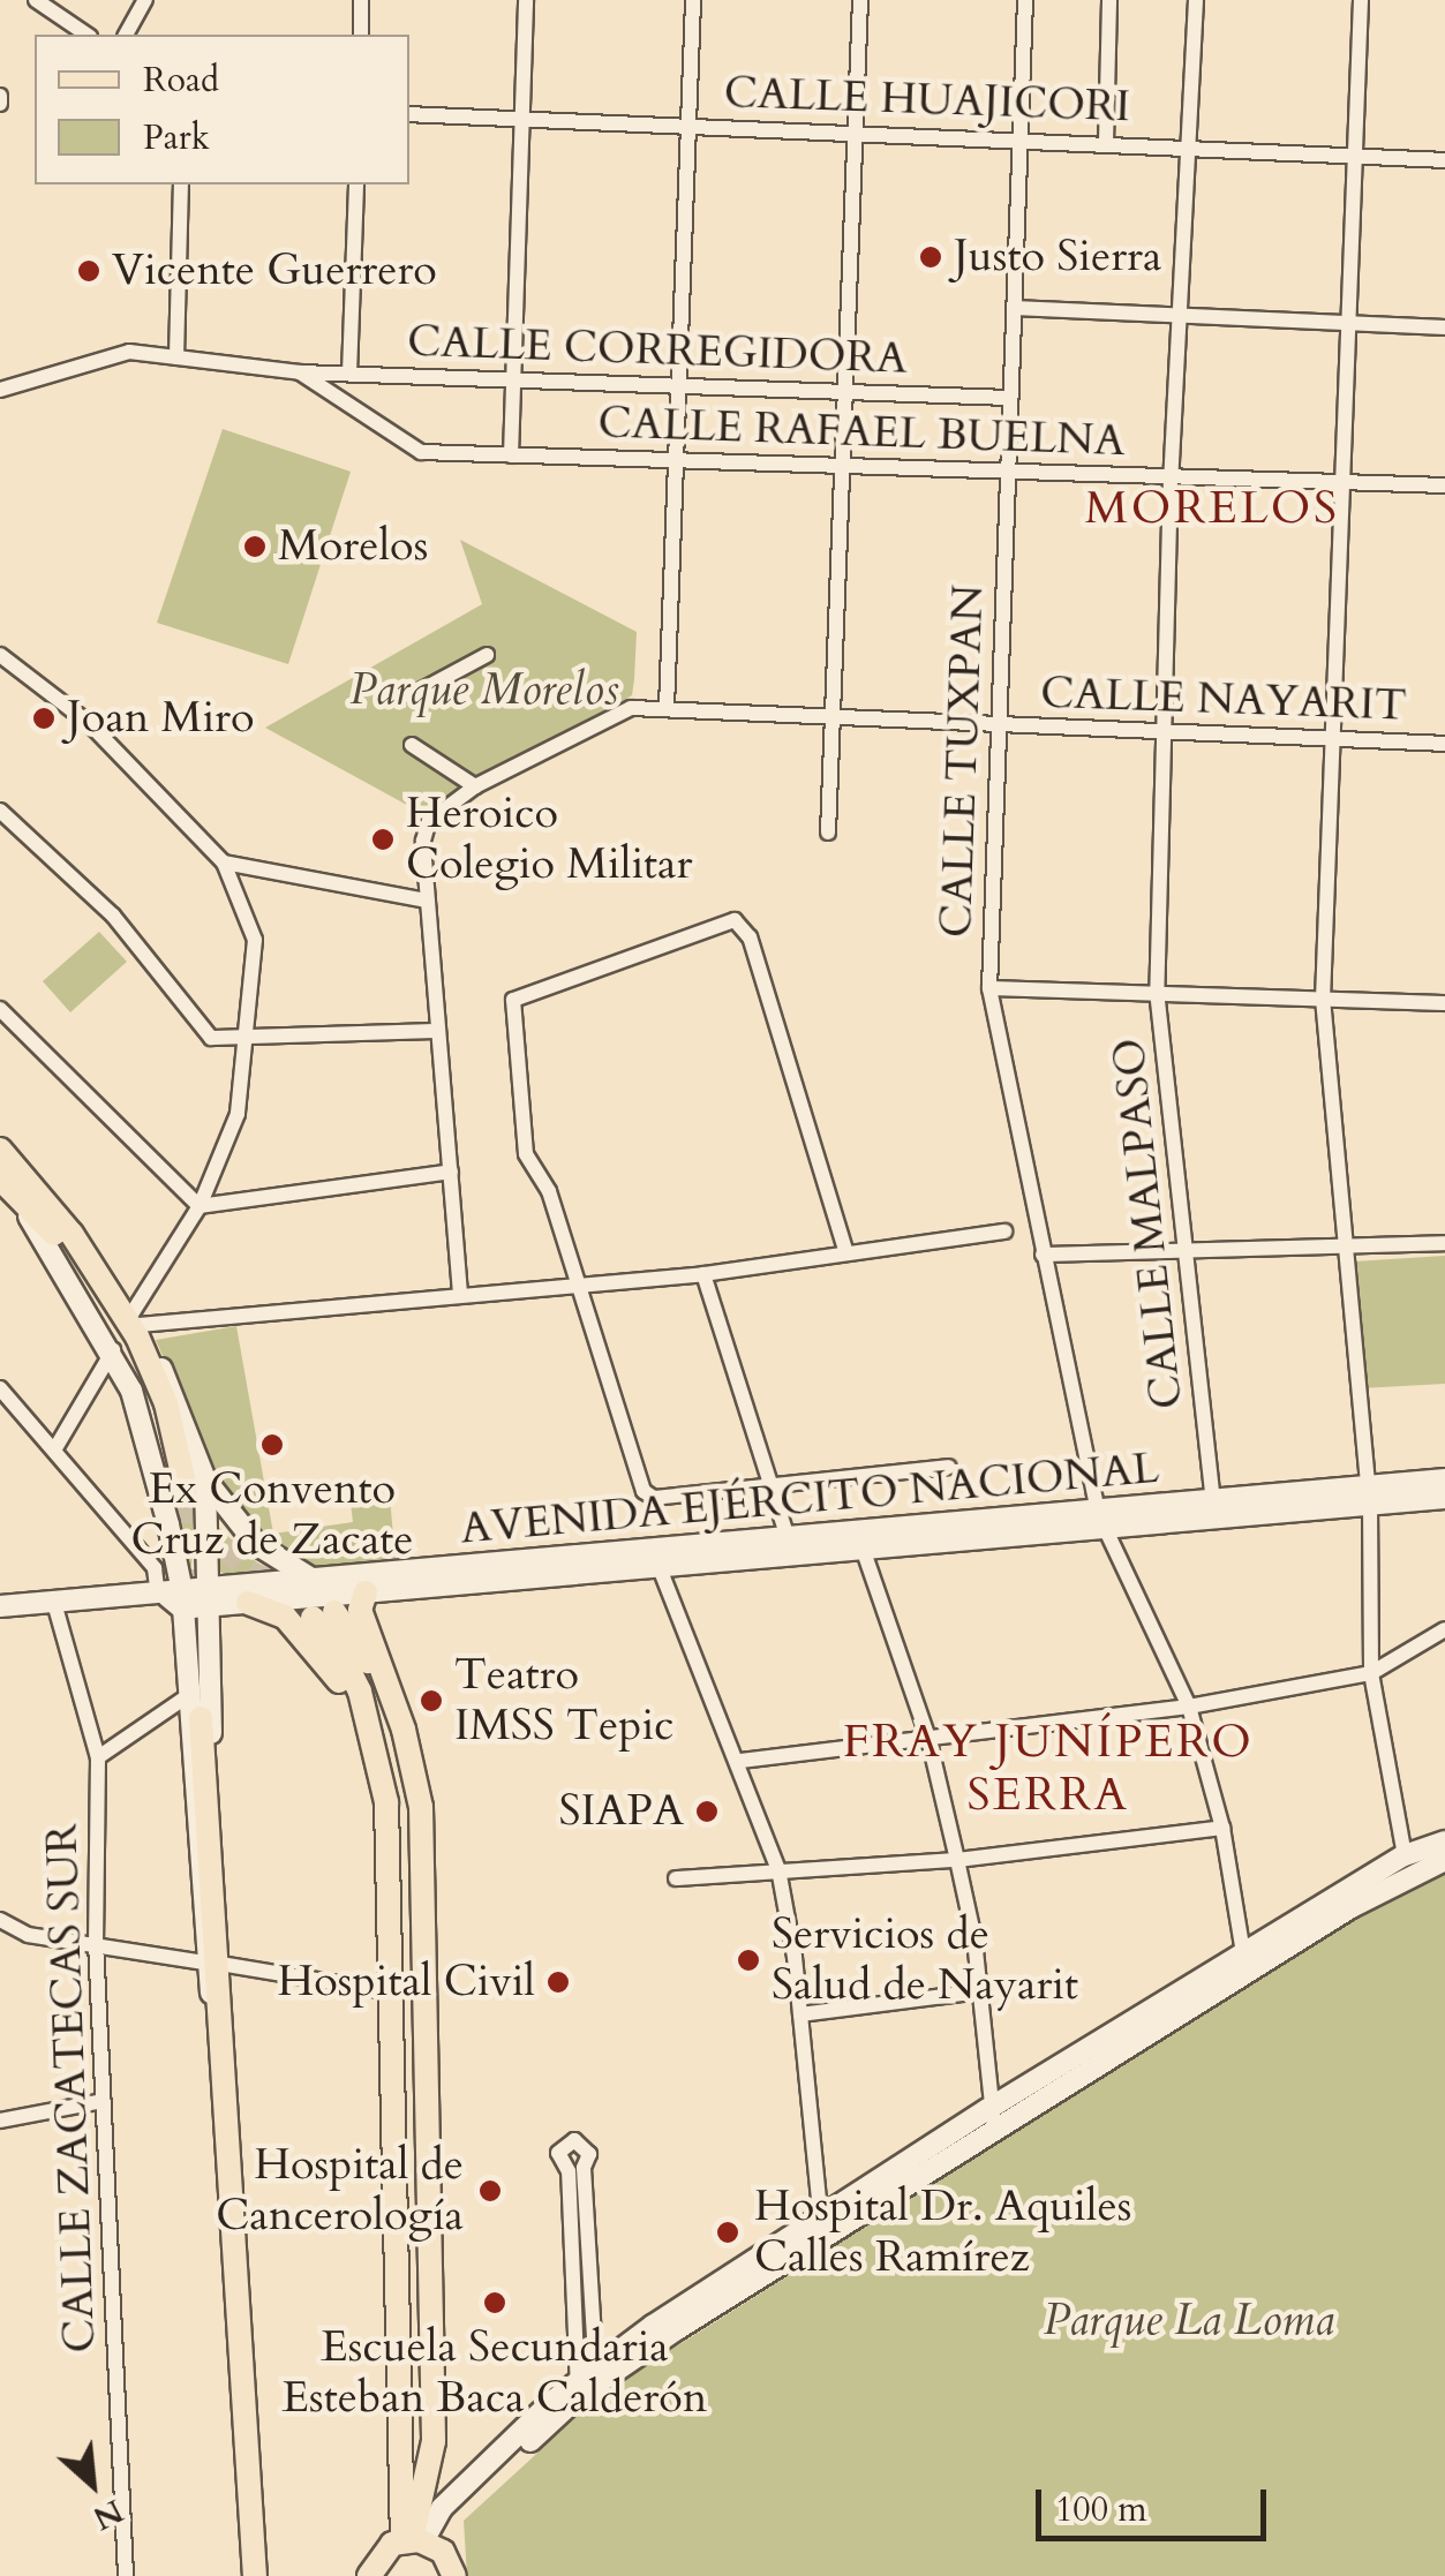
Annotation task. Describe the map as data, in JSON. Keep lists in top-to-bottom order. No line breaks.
{"streets":{"main road":["AVENIDA EJÉRCITO NACIONAL"],"street":["CALLE HUAJICORI","CALLE CORREGIDORA","CALLE RAFAEL BUELNA","CALLE NAYARIT","CALLE TUXPAN","CALLE MALPASO","CALLE ZACATECAS SUR"]},"crossings":[["CALLE HUAJICORI","CALLE TUXPAN"],["CALLE HUAJICORI","CALLE MALPASO"],["CALLE CORREGIDORA","CALLE RAFAEL BUELNA"],["CALLE CORREGIDORA","CALLE TUXPAN"],["CALLE RAFAEL BUELNA","CALLE TUXPAN"],["CALLE RAFAEL BUELNA","CALLE MALPASO"],["CALLE NAYARIT","CALLE TUXPAN"],["CALLE NAYARIT","CALLE MALPASO"],["CALLE TUXPAN","AVENIDA EJÉRCITO NACIONAL"],["CALLE MALPASO","AVENIDA EJÉRCITO NACIONAL"]],"districts":["MORELOS","FRAY JUNÍPERO SERRA"],"parks":["Parque Morelos","Parque La Loma"],"places":["Justo Sierra","Vicente Guerrero","Morelos","Joan Miro","Heroico Colegio Militar","Ex Convento Cruz de Zacate","Teatro IMSS Tepic","SIAPA","Servicios de Salud de Nayarit","Hospital Civil","Hospital de Cancerología","Hospital Dr. Aquiles Calles Ramírez","Escuela Secundaria Esteban Baca Calderón"],"legend":["Road","Park"],"scale_bar":"100 m","north":"bottom right"}
